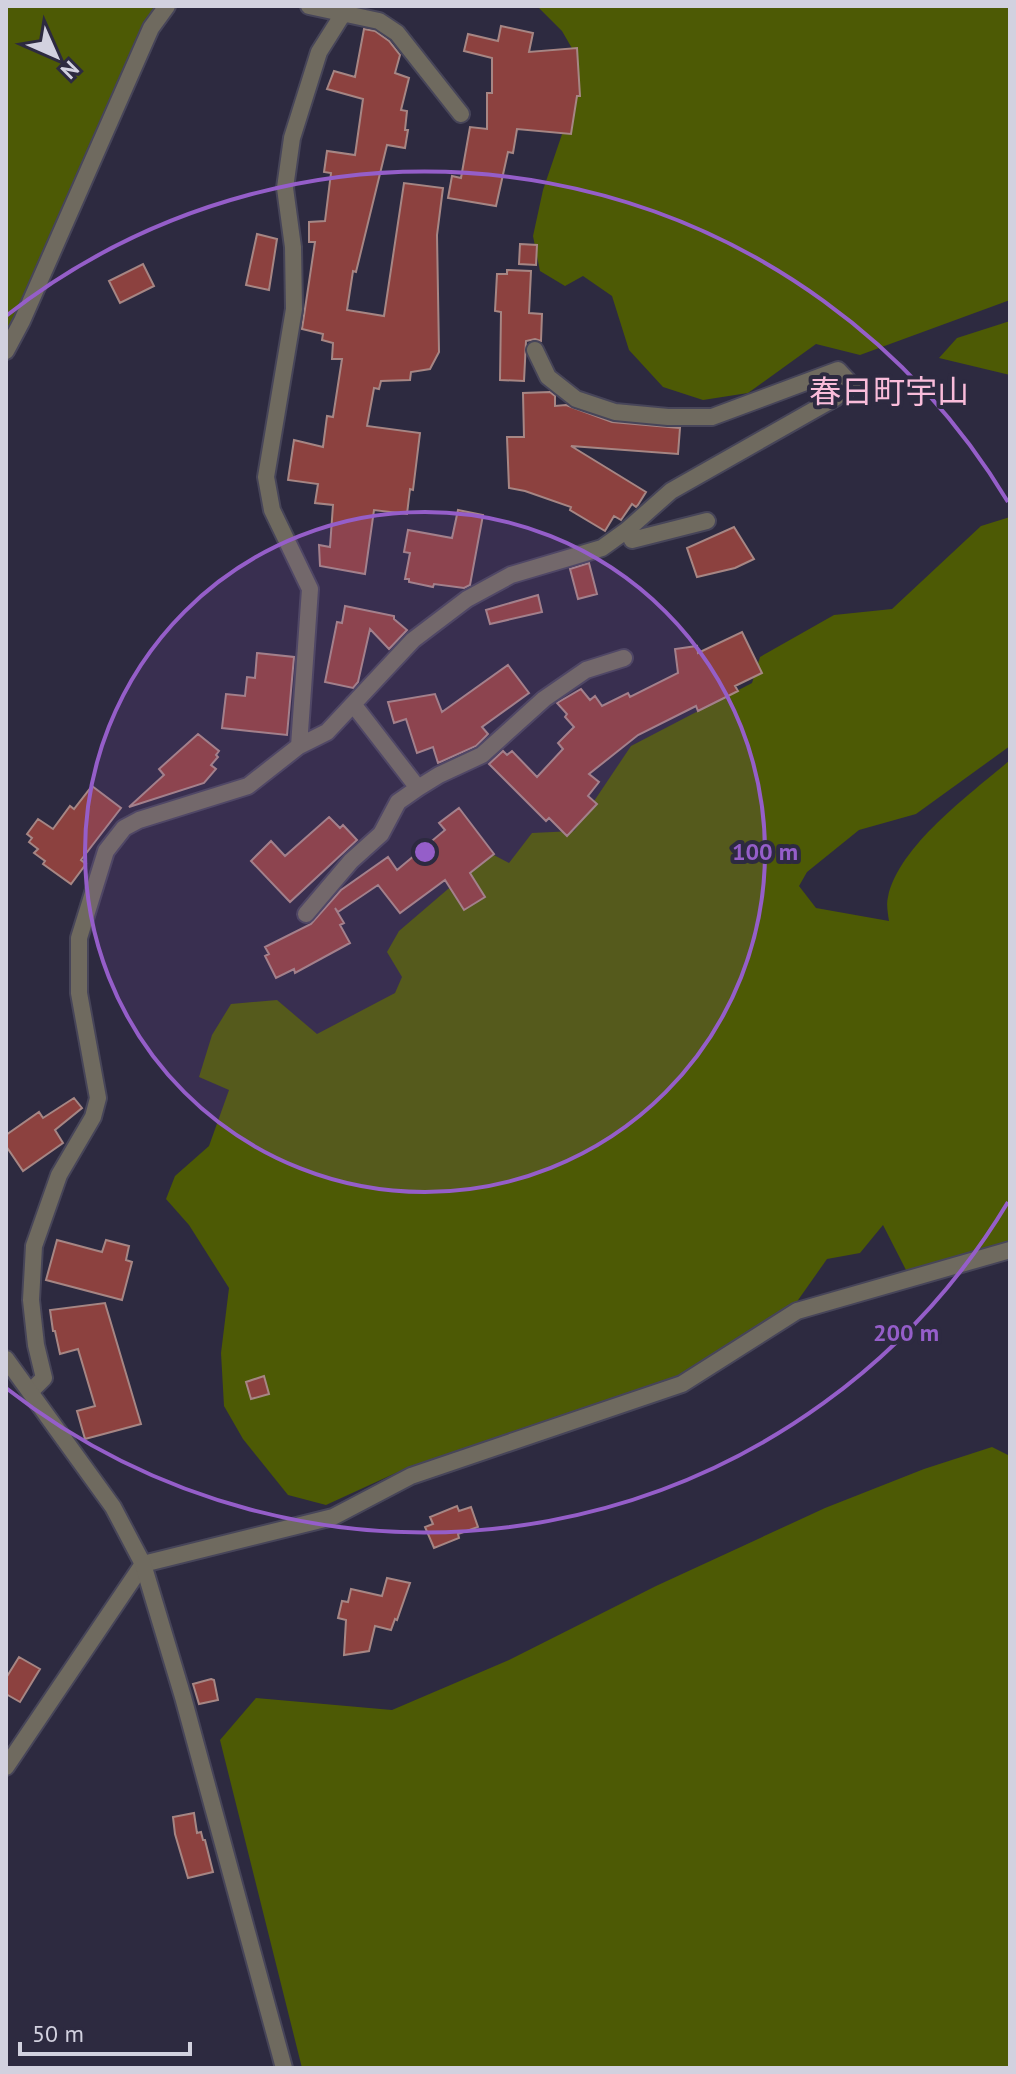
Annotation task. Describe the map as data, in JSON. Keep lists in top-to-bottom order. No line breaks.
{"districts":["春日町宇山"],"scale_bar":"50 m","north":"bottom right","rings":["100 m","200 m"]}
